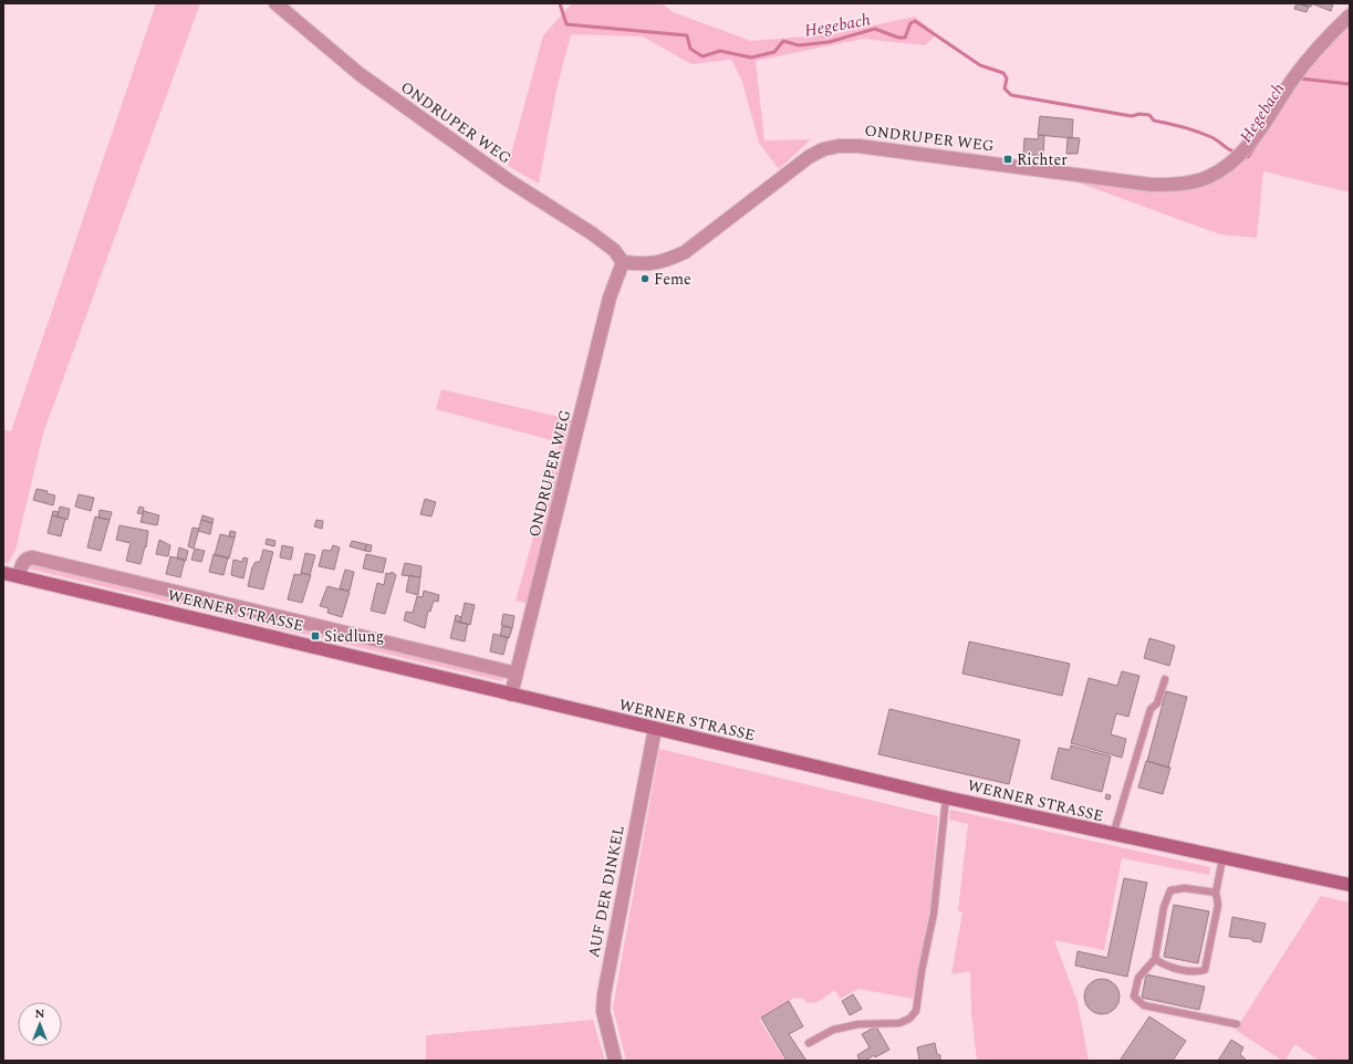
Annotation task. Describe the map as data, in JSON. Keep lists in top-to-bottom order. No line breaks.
{"streets":{"main road":["WERNER STRASSE"],"street":["ONDRUPER WEG","AUF DER DINKEL"]},"crossings":[["ONDRUPER WEG","WERNER STRASSE"],["WERNER STRASSE","AUF DER DINKEL"]],"water":["Hegebach"],"places":{"transit":["Richter","Siedlung"],"other":["Feme"]},"north":"top"}
